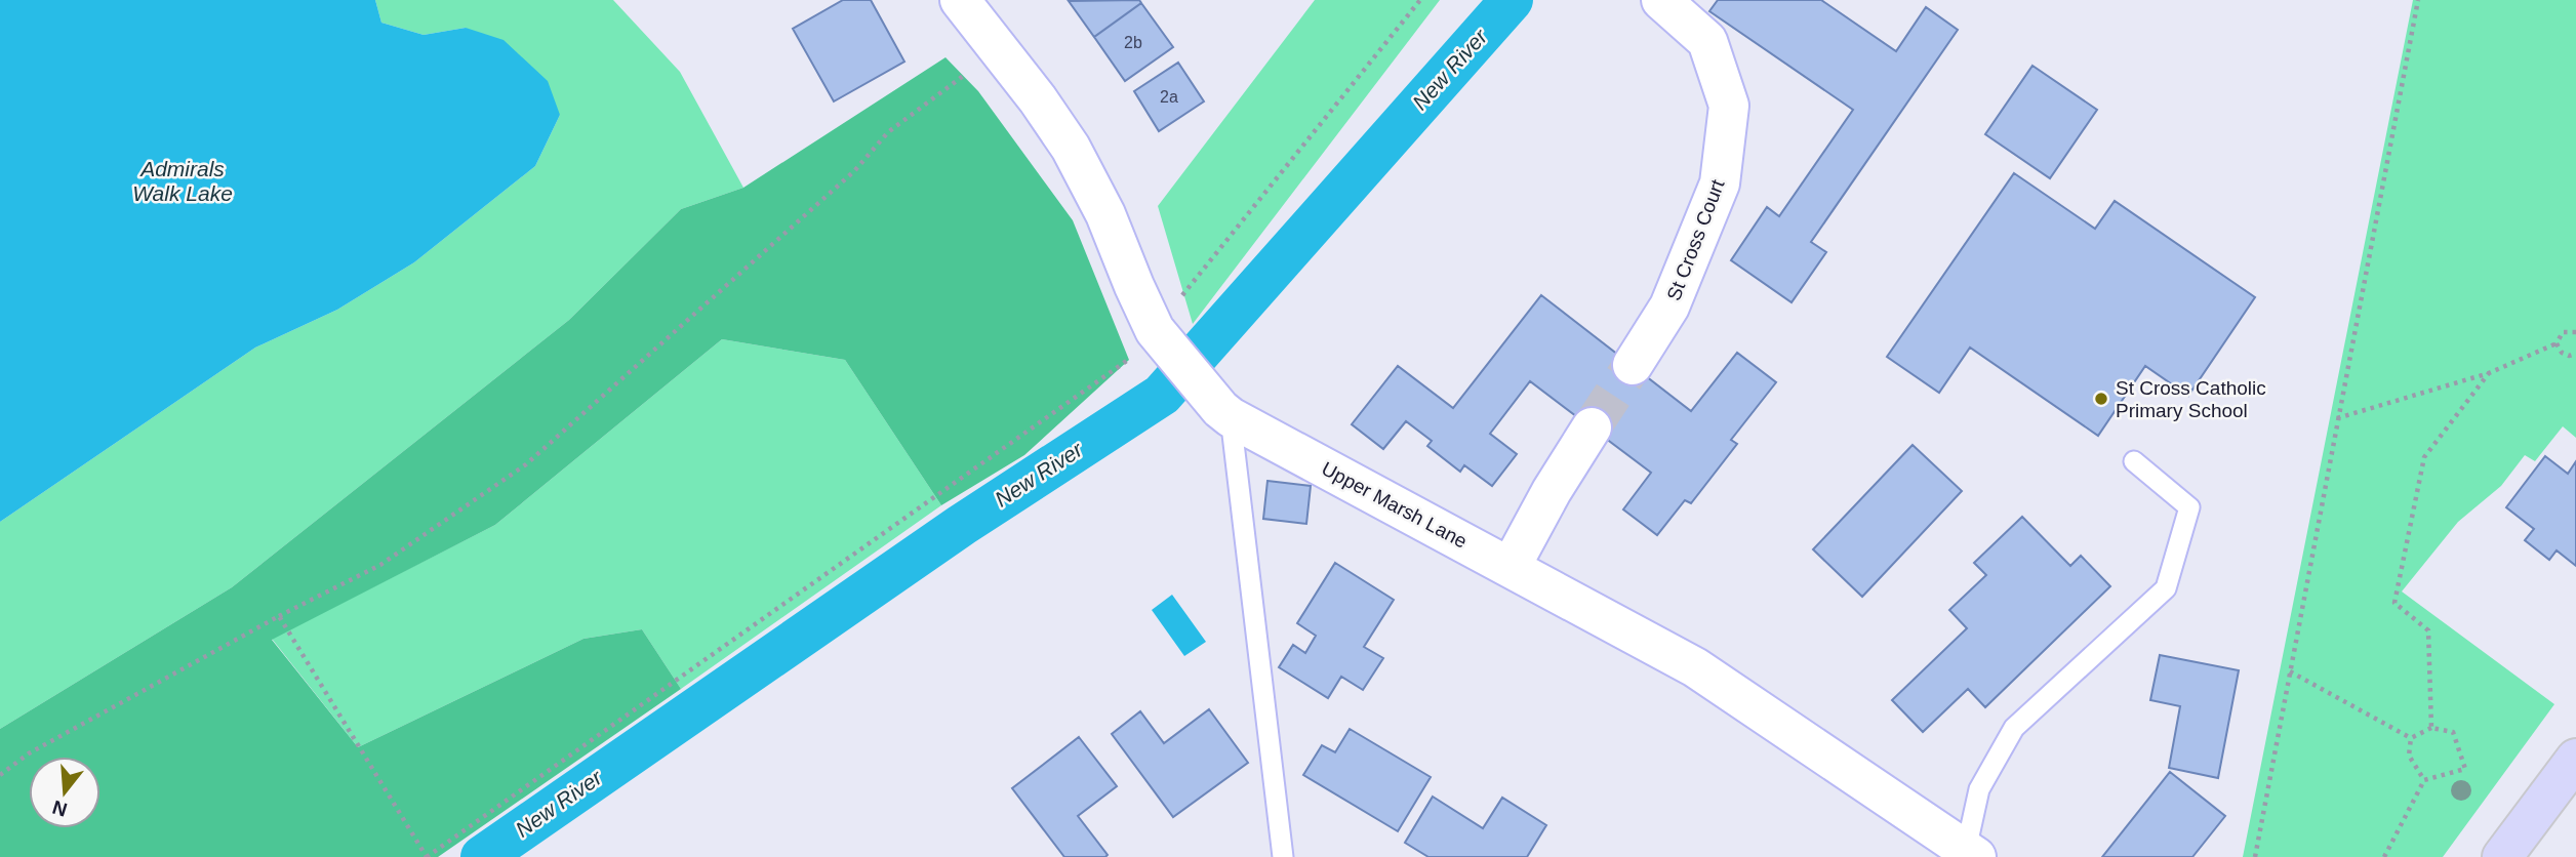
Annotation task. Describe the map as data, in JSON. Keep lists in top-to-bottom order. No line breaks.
{"streets":{"street":["St Cross Court","Upper Marsh Lane"]},"water":["New River","Admirals Walk Lake"],"places":["St Cross Catholic Primary School"],"house_numbers":["2b","2a"],"north":"bottom"}
